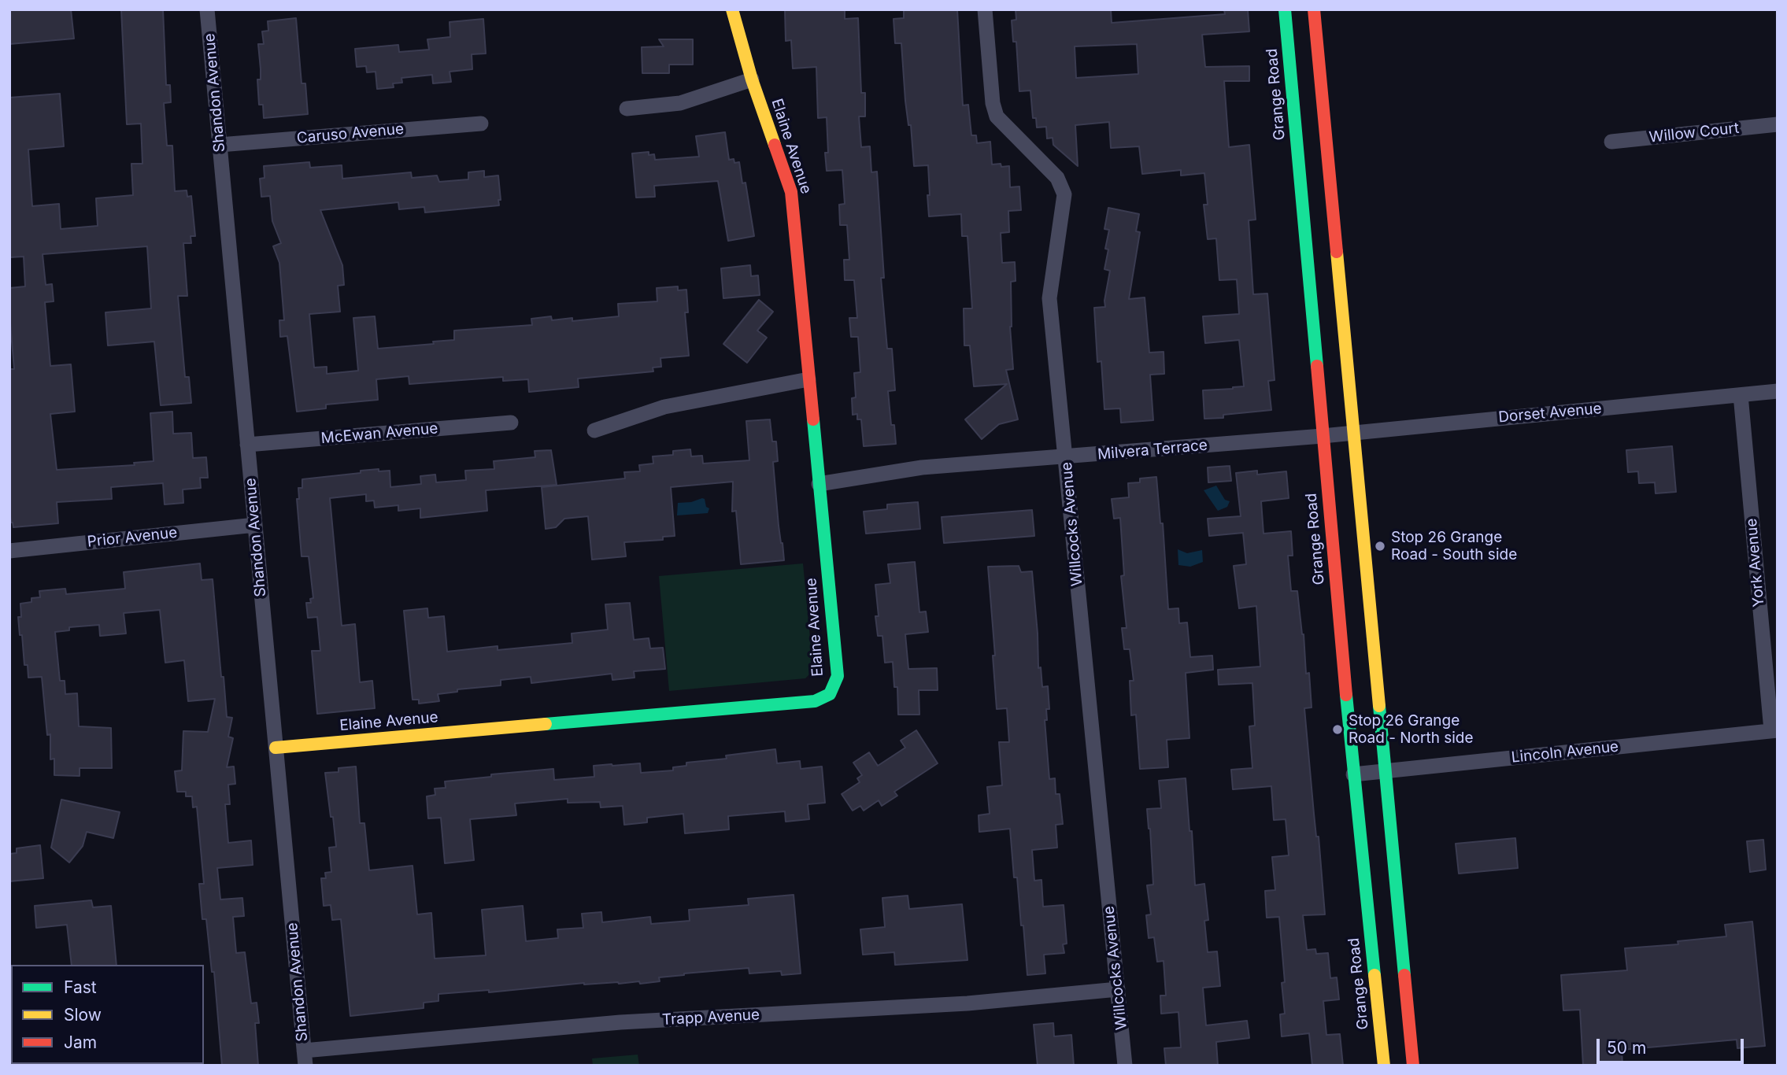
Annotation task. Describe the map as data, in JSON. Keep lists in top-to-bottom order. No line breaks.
{"streets":{"main road":["Grange Road","Elaine Avenue"],"street":["Shandon Avenue","Willow Court","Caruso Avenue","Dorset Avenue","McEwan Avenue","Milvera Terrace","Willcocks Avenue","Prior Avenue","York Avenue","Lincoln Avenue","Trapp Avenue"]},"crossings":[["Shandon Avenue","Caruso Avenue"],["Shandon Avenue","Elaine Avenue"],["Shandon Avenue","McEwan Avenue"],["Shandon Avenue","Prior Avenue"],["Shandon Avenue","Trapp Avenue"],["Grange Road","Dorset Avenue"],["Grange Road","Milvera Terrace"],["Grange Road","Lincoln Avenue"],["Elaine Avenue","Milvera Terrace"],["Dorset Avenue","Milvera Terrace"],["Dorset Avenue","York Avenue"],["Milvera Terrace","Willcocks Avenue"],["Willcocks Avenue","Trapp Avenue"],["York Avenue","Lincoln Avenue"]],"places":["Stop 26 Grange Road - South side","Stop 26 Grange Road - North side"],"legend":["Fast","Slow","Jam"],"scale_bar":"50 m"}
